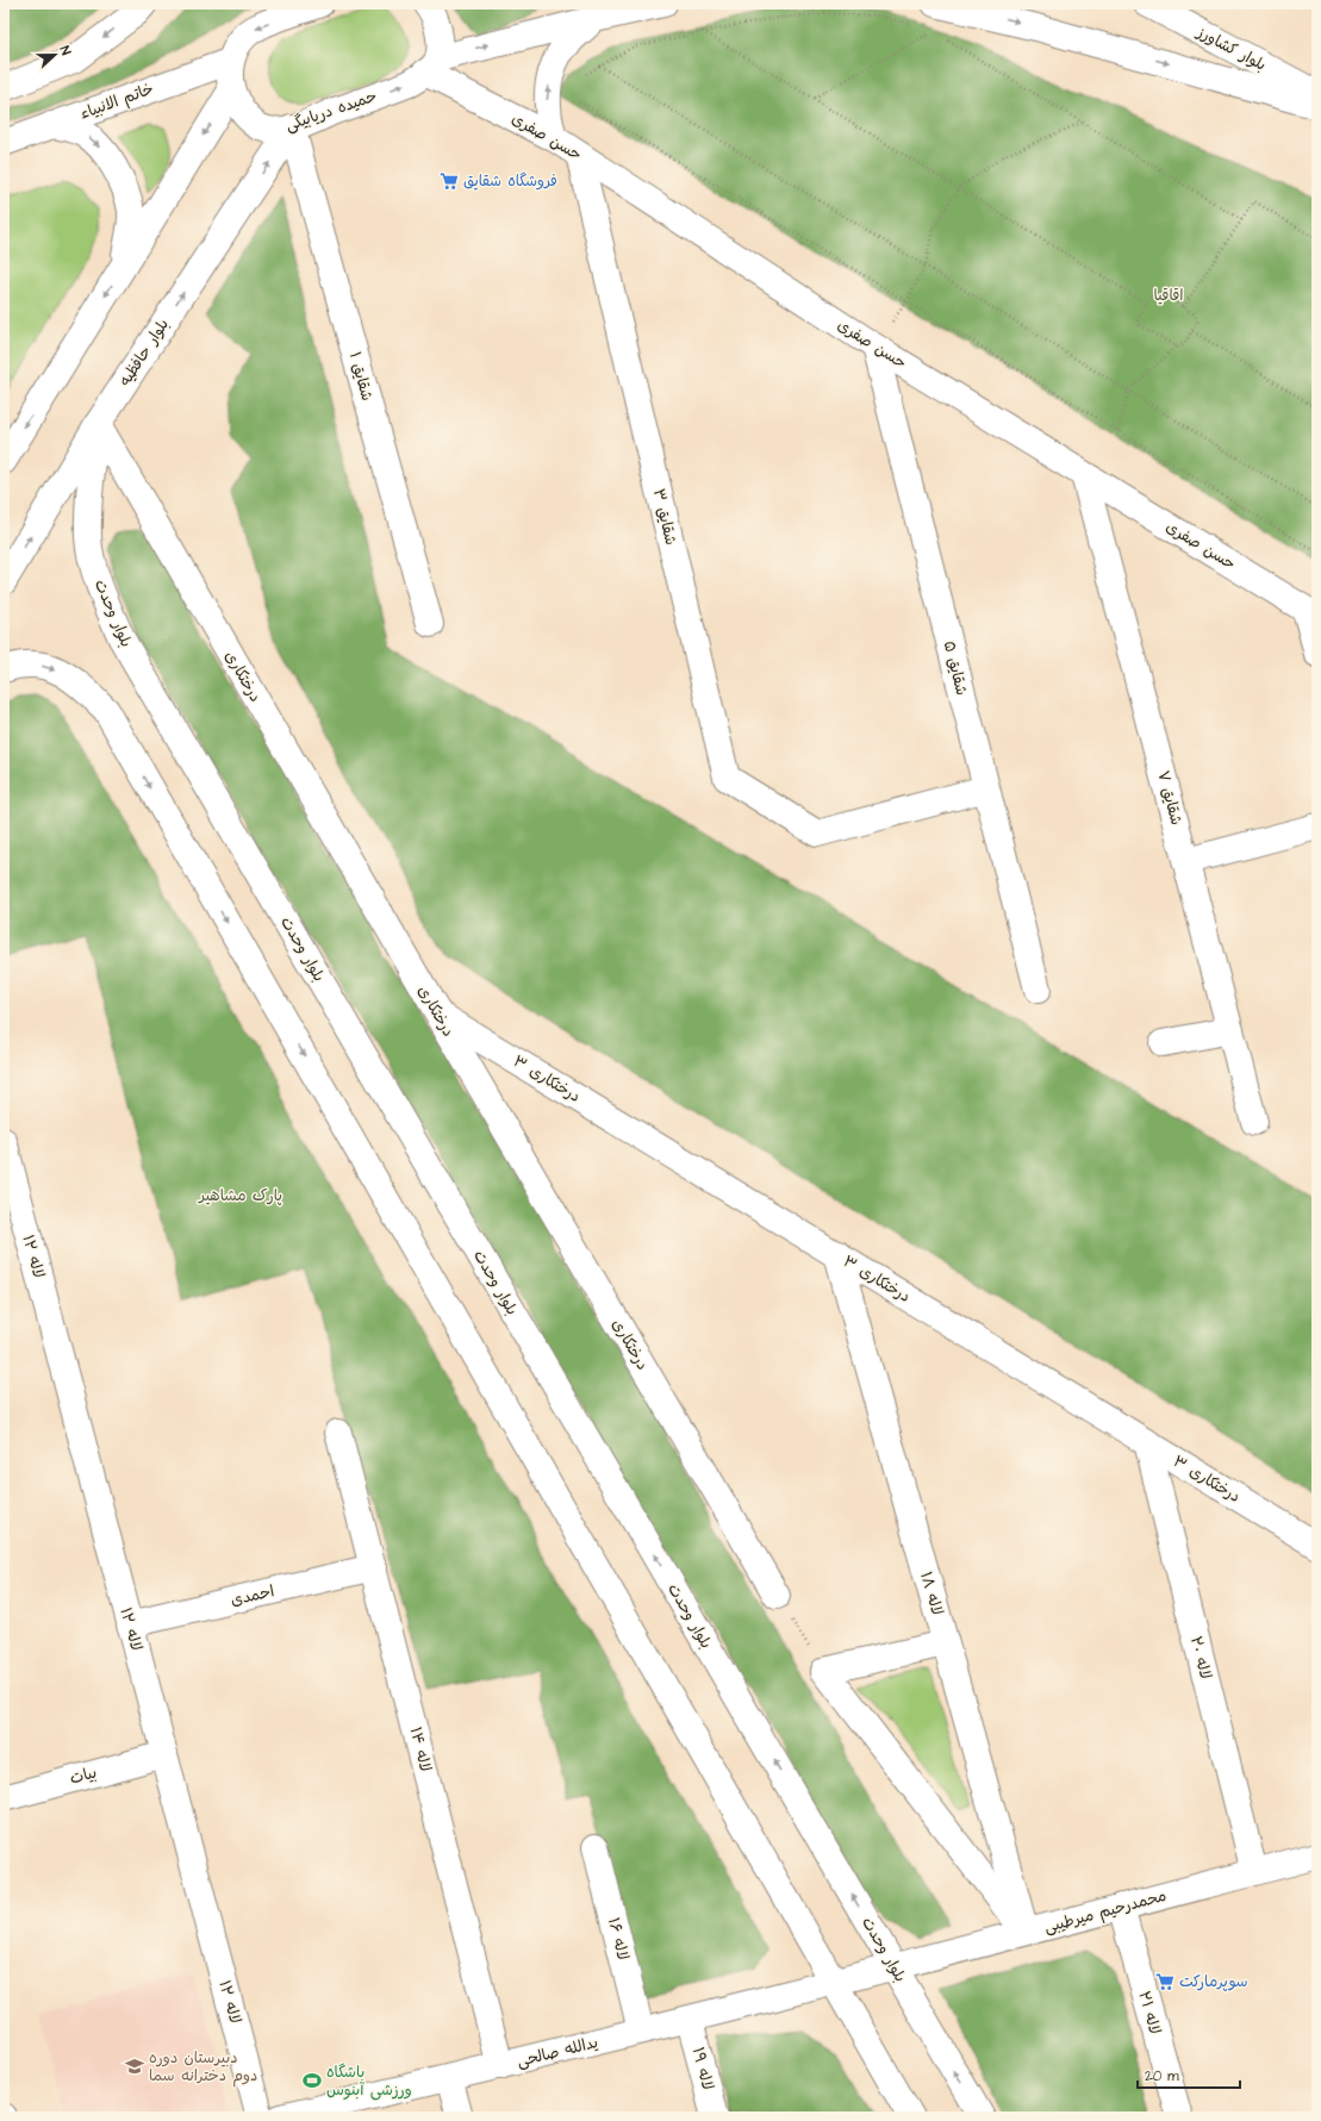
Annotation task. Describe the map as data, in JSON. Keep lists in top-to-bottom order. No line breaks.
{"streets":{"street":["بلوار کشاورز","خاتم الانبیاء","حمیده دریابیگی","حسن صفری","بلوار حافظیه","شقایق ۱","شقایق ۳","بلوار وحدت","شقایق ۵","درختکاری","شقایق ۷","درختکاری ۳","لاله ۱۲","لاله ۱۸","احمدی","لاله ۲۰","لاله ۱۴","بیات","محمدرحیم میرطیبی","لاله ۱۶","لاله ۲۱","یدالله صالحی","لاله ۱۹"]},"crossings":[["خاتم الانبیاء","حمیده دریابیگی"],["حمیده دریابیگی","حسن صفری"],["حمیده دریابیگی","بلوار حافظیه"],["حمیده دریابیگی","شقایق ۱"],["حسن صفری","شقایق ۳"],["حسن صفری","شقایق ۵"],["حسن صفری","شقایق ۷"],["بلوار حافظیه","شقایق ۱"],["بلوار حافظیه","بلوار وحدت"],["بلوار حافظیه","درختکاری"],["شقایق ۳","شقایق ۵"],["بلوار وحدت","درختکاری"],["بلوار وحدت","محمدرحیم میرطیبی"],["درختکاری","درختکاری ۳"],["درختکاری ۳","لاله ۱۸"],["درختکاری ۳","لاله ۲۰"],["لاله ۱۲","احمدی"],["لاله ۱۲","بیات"],["لاله ۱۸","محمدرحیم میرطیبی"],["احمدی","لاله ۱۴"],["لاله ۲۰","محمدرحیم میرطیبی"],["لاله ۱۴","یدالله صالحی"],["محمدرحیم میرطیبی","لاله ۲۱"],["محمدرحیم میرطیبی","یدالله صالحی"],["لاله ۱۶","یدالله صالحی"],["یدالله صالحی","لاله ۱۹"]],"parks":["اقاقیا","پارک مشاهیر"],"places":{"supermarket":["فروشگاه شقایق","سوپرمارکت"],"school or university":["دبیرستان دوره دوم دخترانه سما"],"sports":["باشگاه ورزشی آبنوس"]},"scale_bar":"20 m","north":"right"}
